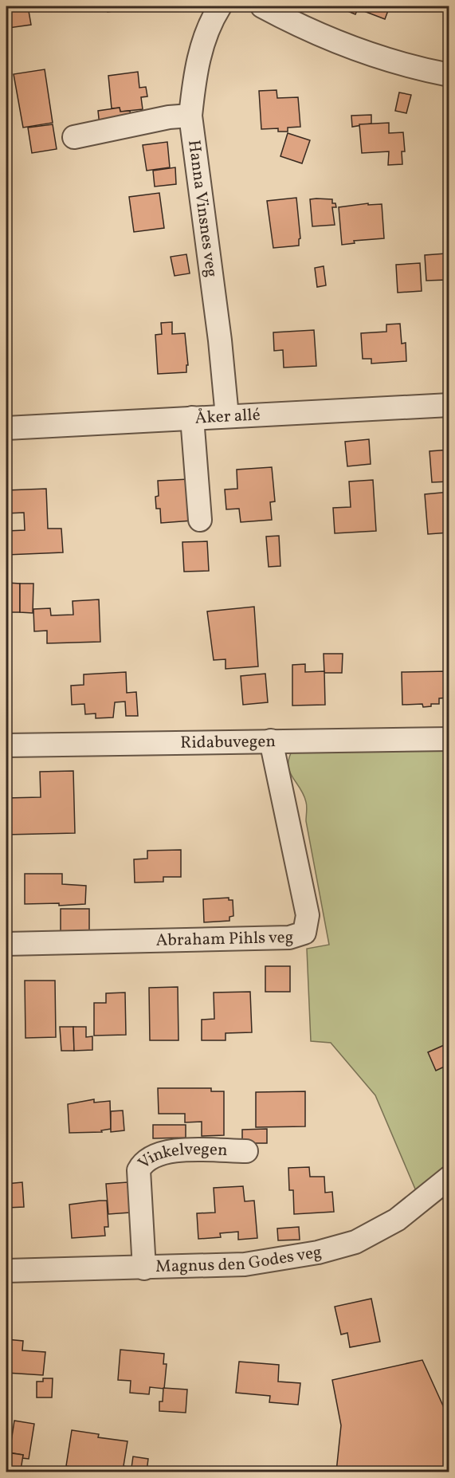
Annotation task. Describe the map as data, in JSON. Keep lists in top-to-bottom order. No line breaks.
{"streets":{"street":["Hanna Vinsnes veg","Åker allé","Ridabuvegen","Abraham Pihls veg","Vinkelvegen","Magnus den Godes veg"]},"crossings":[["Hanna Vinsnes veg","Åker allé"],["Ridabuvegen","Abraham Pihls veg"],["Vinkelvegen","Magnus den Godes veg"]]}
